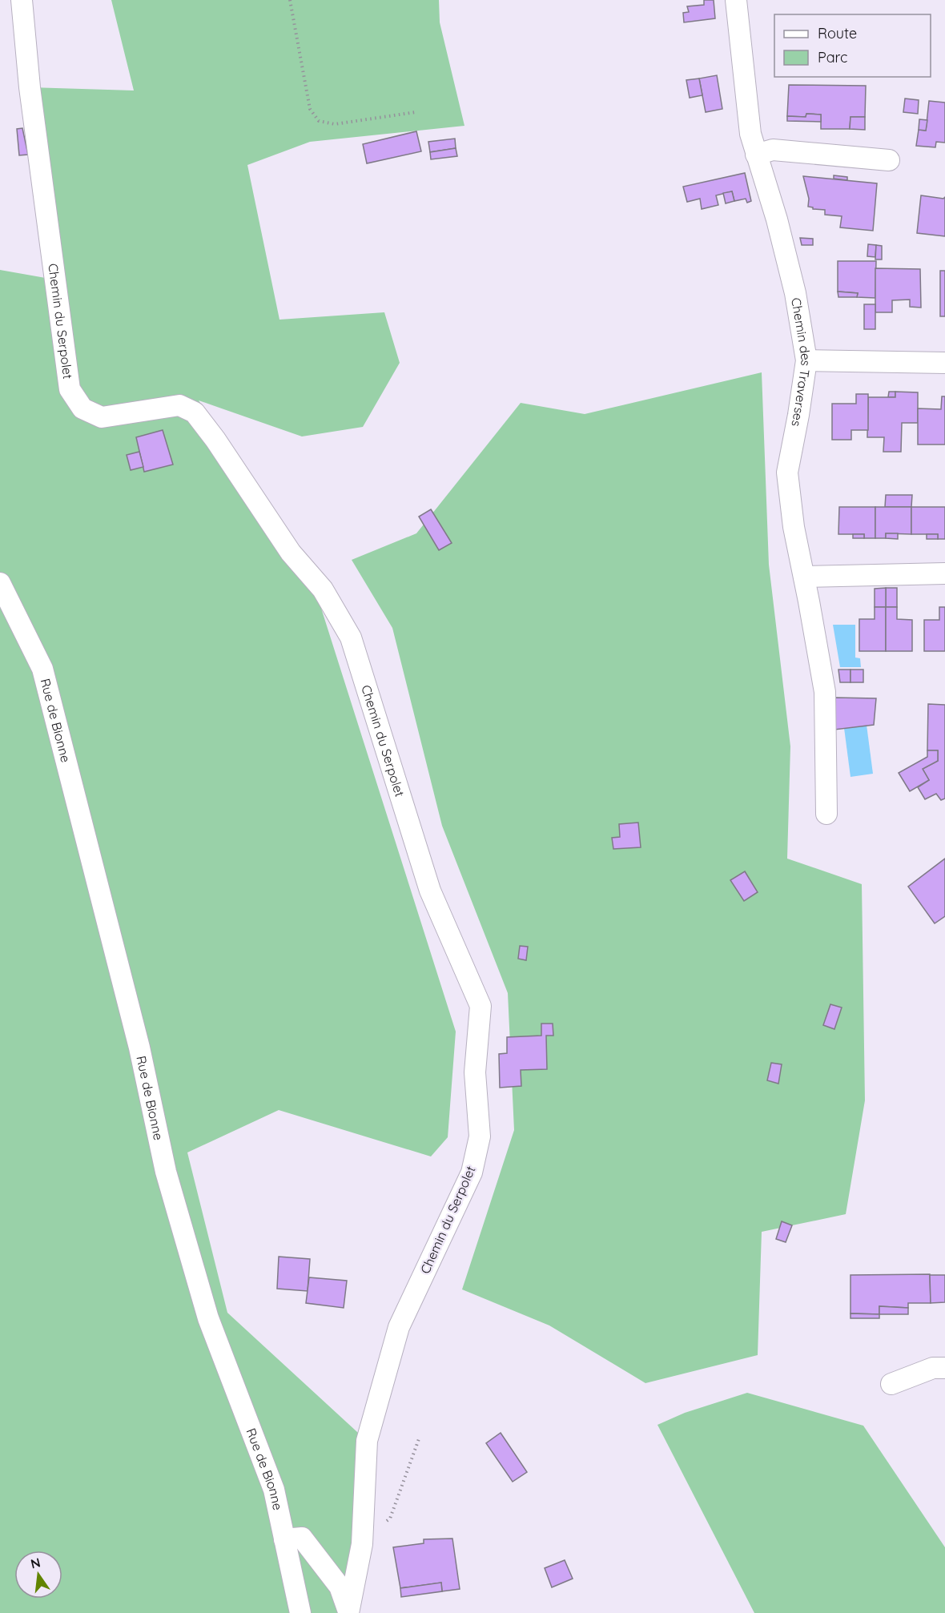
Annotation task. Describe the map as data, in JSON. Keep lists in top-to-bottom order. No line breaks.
{"streets":{"street":["Chemin du Serpolet","Chemin des Traverses","Rue de Bionne"]},"legend":["Route","Parc"],"north":"top"}
